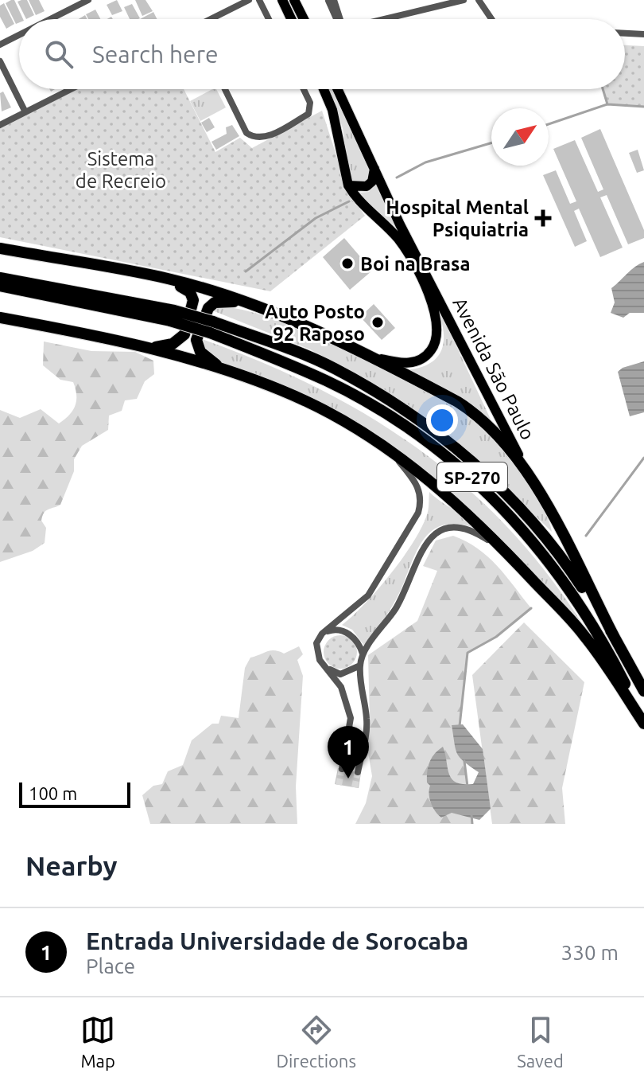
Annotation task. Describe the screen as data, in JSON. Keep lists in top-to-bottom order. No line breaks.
{"streets":{"highway":["SP-270"],"main road":["Avenida São Paulo"]},"crossings":[["Avenida São Paulo","SP-270"]],"parks":["Sistema de Recreio"],"places":{"health":["Hospital Mental Psiquiatria"],"other":["Boi na Brasa","Auto Posto 92 Raposo"]},"scale_bar":"100 m","north":"top right","page":{"search":"Search here","pins":"1","scale":"100 m","heading":"Nearby","list":[{"mark":"1","name":"Entrada Universidade de Sorocaba","note":"Place","value":"330 m"}],"nav":["Map","Directions","Saved"]}}
